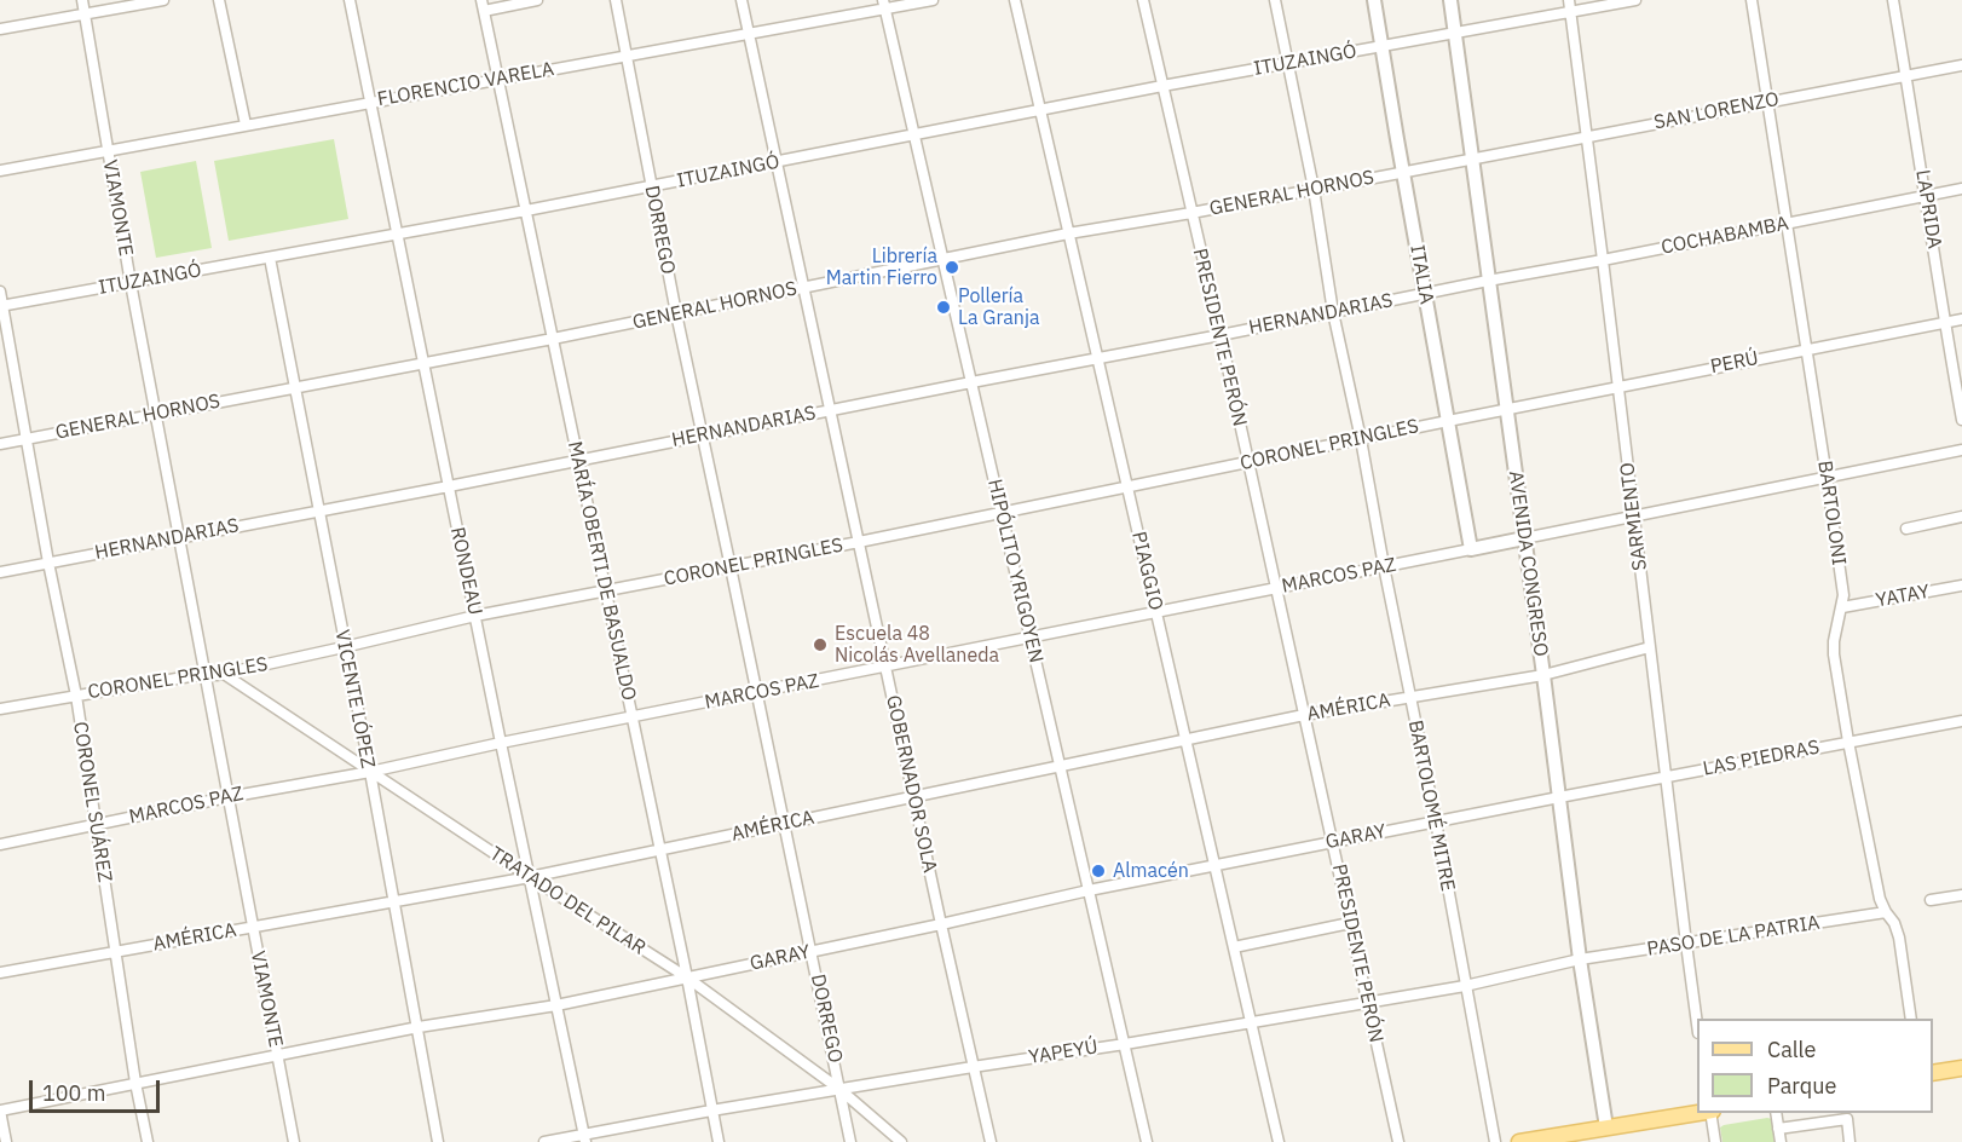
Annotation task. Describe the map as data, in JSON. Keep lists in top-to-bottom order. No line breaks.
{"streets":{"street":["ITUZAINGÓ","FLORENCIO VARELA","SAN LORENZO","GENERAL HORNOS","VIAMONTE","LAPRIDA","DORREGO","COCHABAMBA","ITALIA","HERNANDARIAS","PRESIDENTE PERÓN","PERÚ","CORONEL PRINGLES","BARTOLONI","SARMIENTO","AVENIDA CONGRESO","RONDEAU","MARÍA OBERTI DE BASUALDO","HIPÓLITO YRIGOYEN","PIAGGIO","MARCOS PAZ","YATAY","VICENTE LÓPEZ","AMÉRICA","LAS PIEDRAS","GOBERNADOR SOLA","CORONEL SUÁREZ","BARTOLOMÉ MITRE","GARAY","TRATADO DEL PILAR","PASO DE LA PATRIA","YAPEYÚ"]},"crossings":[["ITUZAINGÓ","VIAMONTE"],["ITUZAINGÓ","DORREGO"],["ITUZAINGÓ","ITALIA"],["ITUZAINGÓ","PRESIDENTE PERÓN"],["ITUZAINGÓ","SARMIENTO"],["ITUZAINGÓ","AVENIDA CONGRESO"],["ITUZAINGÓ","RONDEAU"],["ITUZAINGÓ","MARÍA OBERTI DE BASUALDO"],["ITUZAINGÓ","HIPÓLITO YRIGOYEN"],["ITUZAINGÓ","PIAGGIO"],["ITUZAINGÓ","VICENTE LÓPEZ"],["ITUZAINGÓ","GOBERNADOR SOLA"],["ITUZAINGÓ","CORONEL SUÁREZ"],["ITUZAINGÓ","BARTOLOMÉ MITRE"],["FLORENCIO VARELA","VIAMONTE"],["FLORENCIO VARELA","DORREGO"],["FLORENCIO VARELA","RONDEAU"],["FLORENCIO VARELA","MARÍA OBERTI DE BASUALDO"],["FLORENCIO VARELA","HIPÓLITO YRIGOYEN"],["FLORENCIO VARELA","GOBERNADOR SOLA"],["SAN LORENZO","GENERAL HORNOS"],["SAN LORENZO","LAPRIDA"],["SAN LORENZO","BARTOLONI"],["SAN LORENZO","SARMIENTO"],["SAN LORENZO","AVENIDA CONGRESO"],["GENERAL HORNOS","VIAMONTE"],["GENERAL HORNOS","DORREGO"],["GENERAL HORNOS","ITALIA"],["GENERAL HORNOS","PRESIDENTE PERÓN"],["GENERAL HORNOS","AVENIDA CONGRESO"],["GENERAL HORNOS","RONDEAU"],["GENERAL HORNOS","MARÍA OBERTI DE BASUALDO"],["GENERAL HORNOS","HIPÓLITO YRIGOYEN"],["GENERAL HORNOS","PIAGGIO"],["GENERAL HORNOS","VICENTE LÓPEZ"],["GENERAL HORNOS","GOBERNADOR SOLA"],["GENERAL HORNOS","CORONEL SUÁREZ"],["GENERAL HORNOS","BARTOLOMÉ MITRE"],["VIAMONTE","HERNANDARIAS"],["VIAMONTE","CORONEL PRINGLES"],["VIAMONTE","MARCOS PAZ"],["VIAMONTE","AMÉRICA"],["VIAMONTE","GARAY"],["LAPRIDA","COCHABAMBA"],["LAPRIDA","PERÚ"],["DORREGO","HERNANDARIAS"],["DORREGO","CORONEL PRINGLES"],["DORREGO","MARCOS PAZ"],["DORREGO","AMÉRICA"],["DORREGO","GARAY"],["DORREGO","TRATADO DEL PILAR"],["DORREGO","YAPEYÚ"],["COCHABAMBA","HERNANDARIAS"],["COCHABAMBA","BARTOLONI"],["COCHABAMBA","SARMIENTO"],["COCHABAMBA","AVENIDA CONGRESO"],["ITALIA","HERNANDARIAS"],["ITALIA","CORONEL PRINGLES"],["ITALIA","MARCOS PAZ"],["HERNANDARIAS","PRESIDENTE PERÓN"],["HERNANDARIAS","AVENIDA CONGRESO"],["HERNANDARIAS","RONDEAU"],["HERNANDARIAS","MARÍA OBERTI DE BASUALDO"],["HERNANDARIAS","HIPÓLITO YRIGOYEN"],["HERNANDARIAS","PIAGGIO"],["HERNANDARIAS","VICENTE LÓPEZ"],["HERNANDARIAS","GOBERNADOR SOLA"],["HERNANDARIAS","CORONEL SUÁREZ"],["HERNANDARIAS","BARTOLOMÉ MITRE"],["PRESIDENTE PERÓN","CORONEL PRINGLES"],["PRESIDENTE PERÓN","MARCOS PAZ"],["PRESIDENTE PERÓN","AMÉRICA"],["PRESIDENTE PERÓN","GARAY"],["PRESIDENTE PERÓN","YAPEYÚ"],["PERÚ","CORONEL PRINGLES"],["PERÚ","BARTOLONI"],["PERÚ","SARMIENTO"],["PERÚ","AVENIDA CONGRESO"],["CORONEL PRINGLES","AVENIDA CONGRESO"],["CORONEL PRINGLES","RONDEAU"],["CORONEL PRINGLES","MARÍA OBERTI DE BASUALDO"],["CORONEL PRINGLES","HIPÓLITO YRIGOYEN"],["CORONEL PRINGLES","PIAGGIO"],["CORONEL PRINGLES","VICENTE LÓPEZ"],["CORONEL PRINGLES","GOBERNADOR SOLA"],["CORONEL PRINGLES","CORONEL SUÁREZ"],["CORONEL PRINGLES","BARTOLOMÉ MITRE"],["CORONEL PRINGLES","TRATADO DEL PILAR"],["BARTOLONI","YATAY"],["BARTOLONI","LAS PIEDRAS"],["BARTOLONI","PASO DE LA PATRIA"],["SARMIENTO","LAS PIEDRAS"],["SARMIENTO","PASO DE LA PATRIA"],["AVENIDA CONGRESO","MARCOS PAZ"],["AVENIDA CONGRESO","AMÉRICA"],["AVENIDA CONGRESO","LAS PIEDRAS"],["AVENIDA CONGRESO","GARAY"],["AVENIDA CONGRESO","PASO DE LA PATRIA"],["AVENIDA CONGRESO","YAPEYÚ"],["RONDEAU","MARCOS PAZ"],["RONDEAU","AMÉRICA"],["RONDEAU","GARAY"],["RONDEAU","TRATADO DEL PILAR"],["RONDEAU","YAPEYÚ"],["MARÍA OBERTI DE BASUALDO","MARCOS PAZ"],["MARÍA OBERTI DE BASUALDO","AMÉRICA"],["MARÍA OBERTI DE BASUALDO","GARAY"],["MARÍA OBERTI DE BASUALDO","TRATADO DEL PILAR"],["MARÍA OBERTI DE BASUALDO","YAPEYÚ"],["HIPÓLITO YRIGOYEN","MARCOS PAZ"],["HIPÓLITO YRIGOYEN","AMÉRICA"],["HIPÓLITO YRIGOYEN","GARAY"],["HIPÓLITO YRIGOYEN","YAPEYÚ"],["PIAGGIO","MARCOS PAZ"],["PIAGGIO","AMÉRICA"],["PIAGGIO","GARAY"],["PIAGGIO","YAPEYÚ"],["MARCOS PAZ","VICENTE LÓPEZ"],["MARCOS PAZ","GOBERNADOR SOLA"],["MARCOS PAZ","CORONEL SUÁREZ"],["MARCOS PAZ","BARTOLOMÉ MITRE"],["MARCOS PAZ","TRATADO DEL PILAR"],["VICENTE LÓPEZ","AMÉRICA"],["VICENTE LÓPEZ","GARAY"],["VICENTE LÓPEZ","TRATADO DEL PILAR"],["AMÉRICA","GOBERNADOR SOLA"],["AMÉRICA","CORONEL SUÁREZ"],["AMÉRICA","BARTOLOMÉ MITRE"],["AMÉRICA","TRATADO DEL PILAR"],["LAS PIEDRAS","GARAY"],["GOBERNADOR SOLA","GARAY"],["GOBERNADOR SOLA","YAPEYÚ"],["CORONEL SUÁREZ","GARAY"],["BARTOLOMÉ MITRE","GARAY"],["BARTOLOMÉ MITRE","YAPEYÚ"],["GARAY","TRATADO DEL PILAR"],["TRATADO DEL PILAR","YAPEYÚ"],["PASO DE LA PATRIA","YAPEYÚ"]],"places":["Librería Martin Fierro","Pollería La Granja","Escuela 48 Nicolás Avellaneda","Almacén"],"legend":["Calle","Parque"],"scale_bar":"100 m"}
